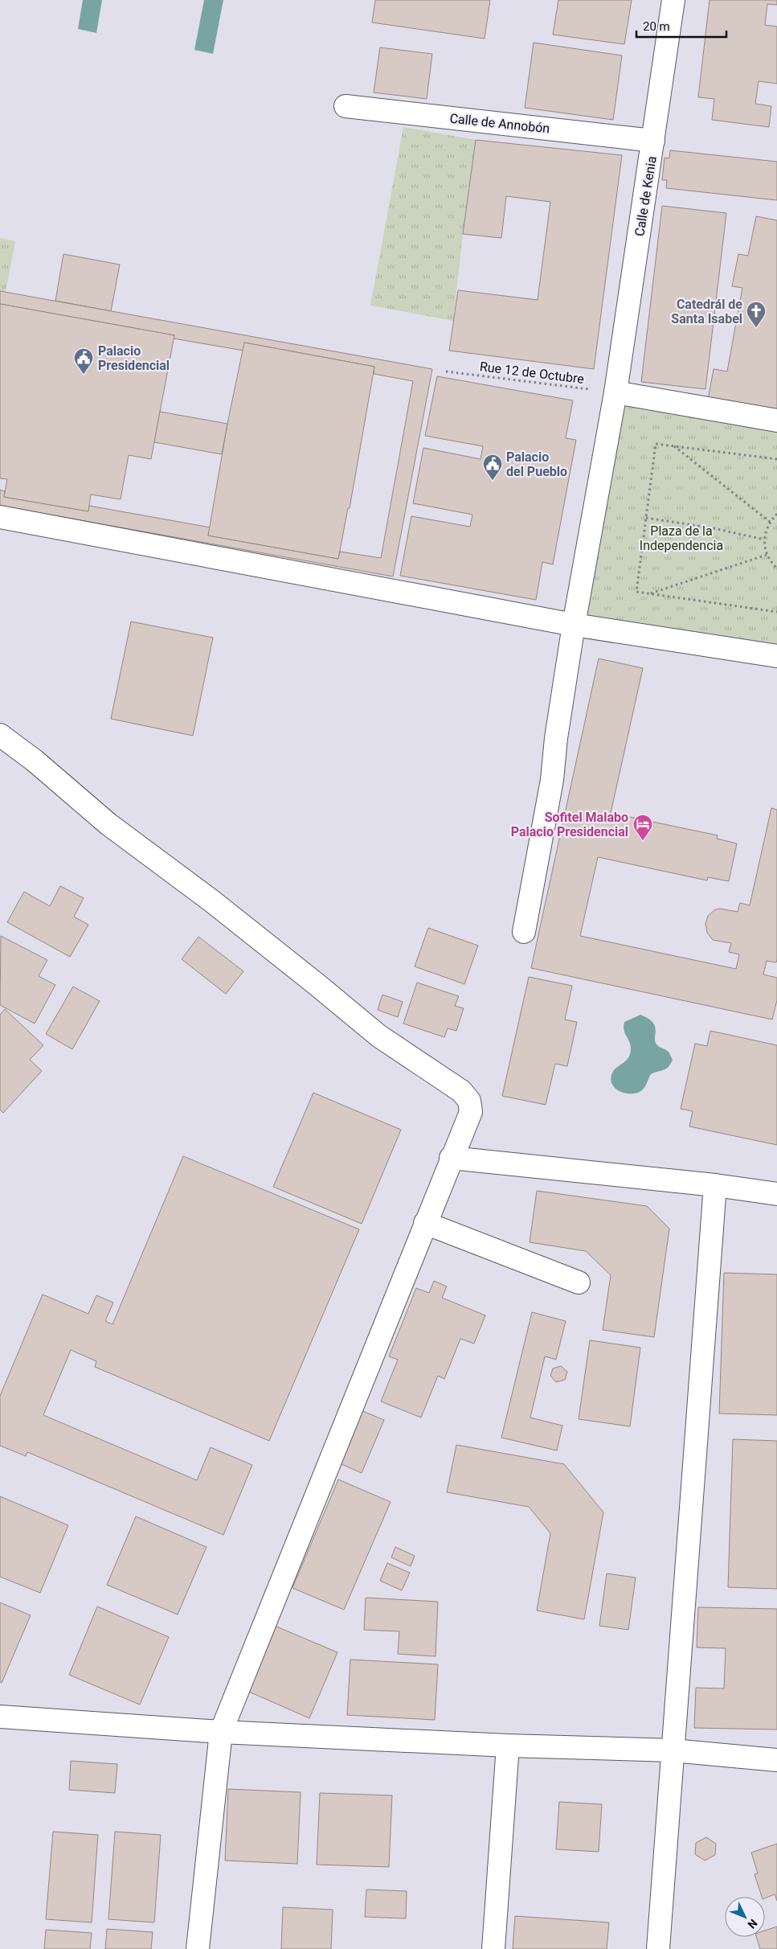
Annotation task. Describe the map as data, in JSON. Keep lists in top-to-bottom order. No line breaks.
{"streets":{"street":["Calle de Annobón","Calle de Kenia"],"path":["Rue 12 de Octubre"]},"crossings":[["Calle de Annobón","Calle de Kenia"],["Calle de Kenia","Rue 12 de Octubre"]],"parks":["Plaza de la Independencia"],"places":{"church":["Catedrál de Santa Isabel"],"public building":["Palacio Presidencial","Palacio del Pueblo"],"hotel":["Sofitel Malabo Palacio Presidencial"]},"scale_bar":"20 m","north":"bottom right"}
